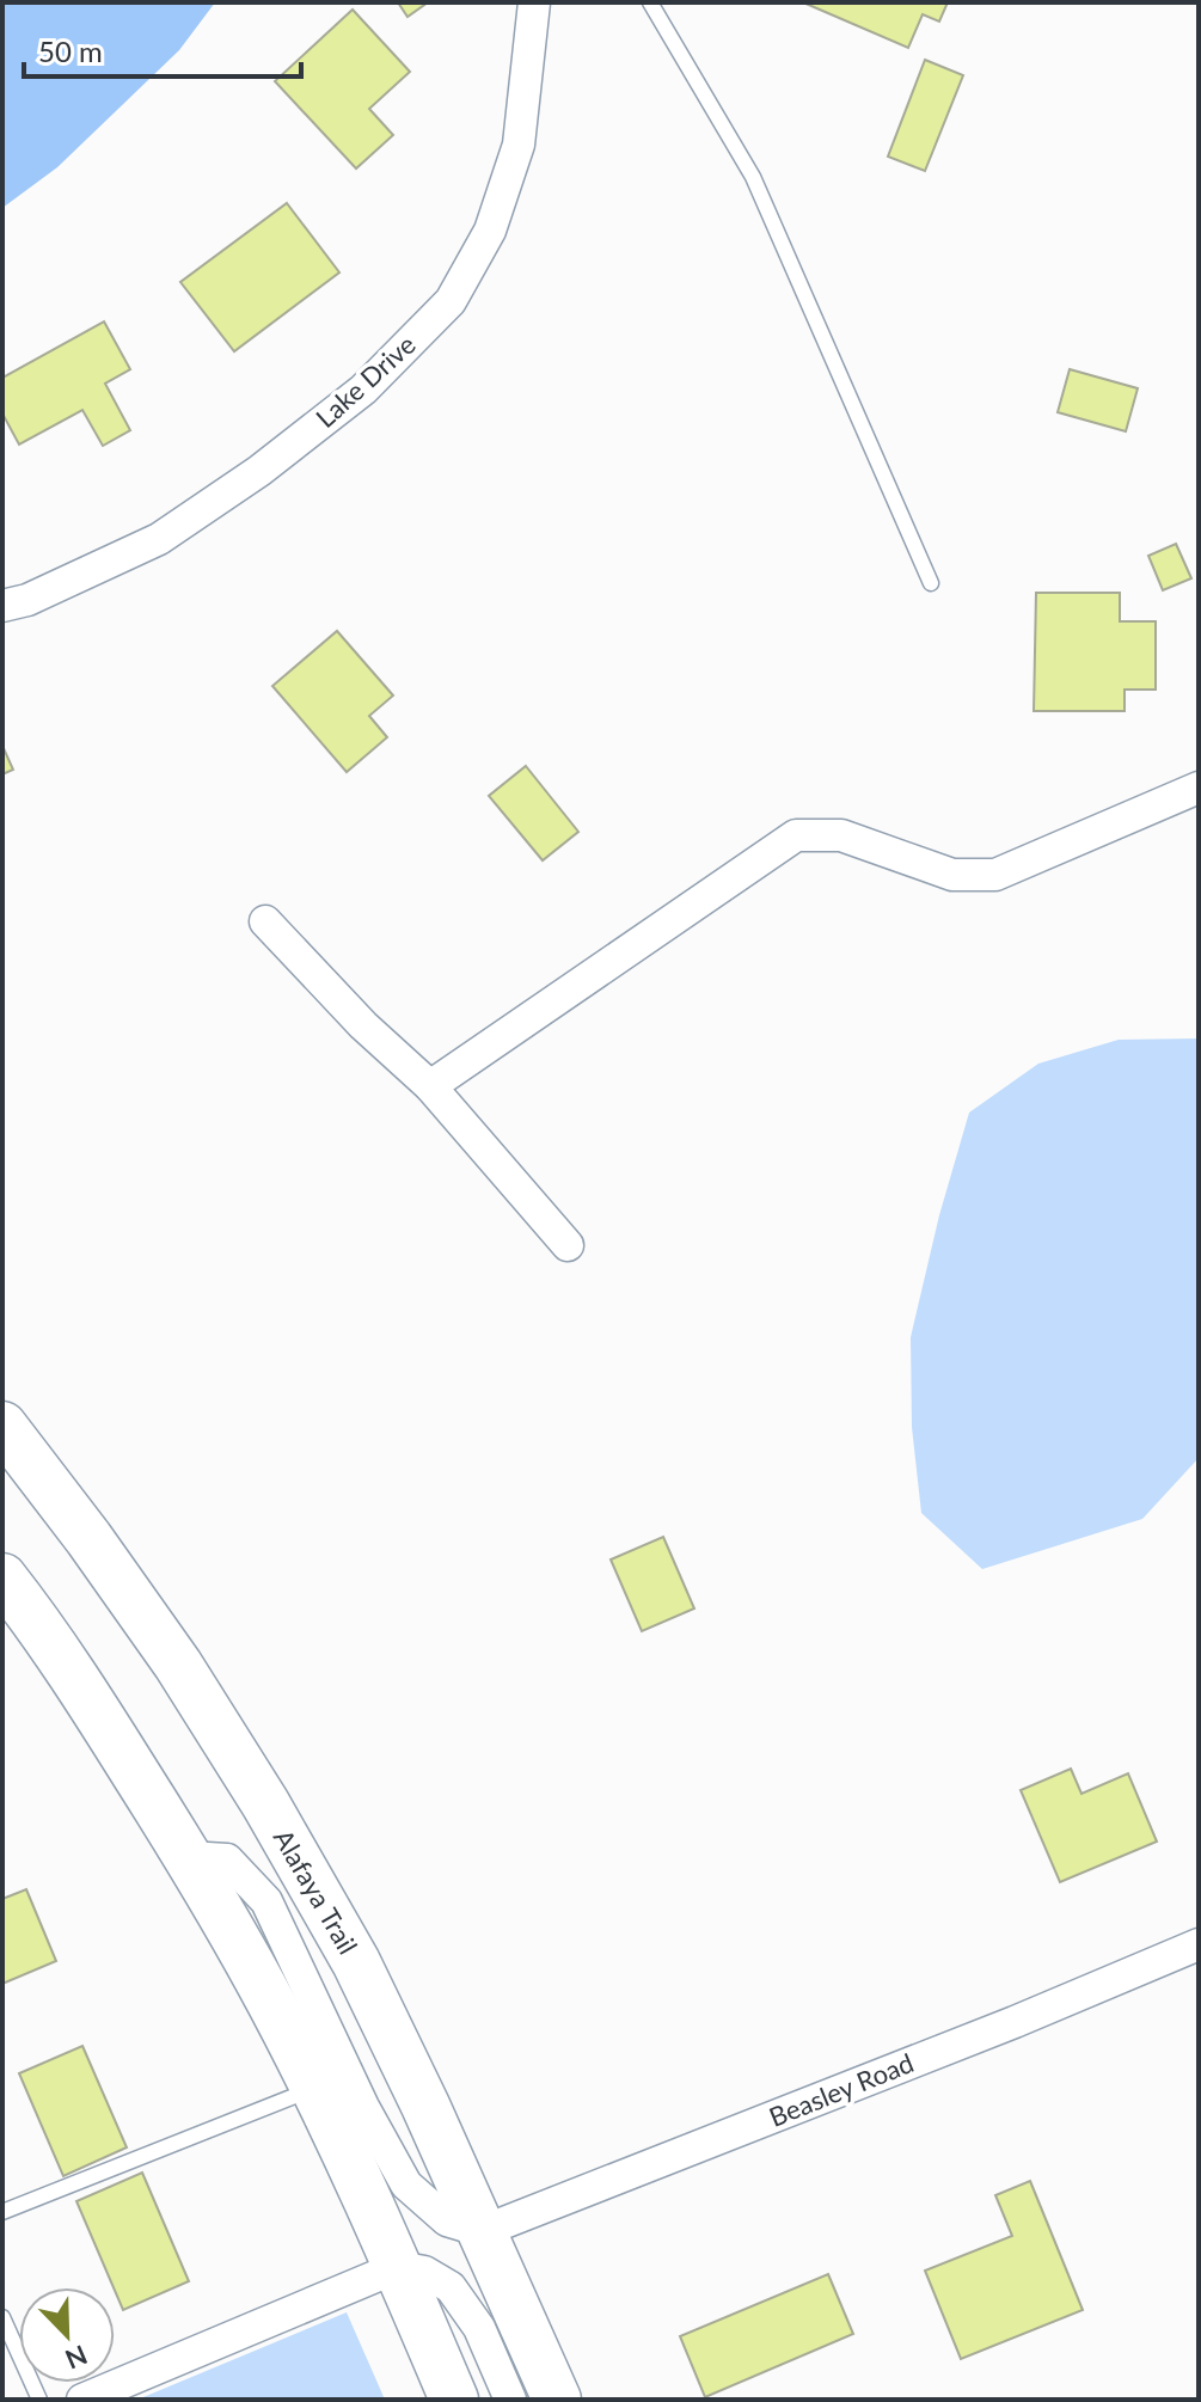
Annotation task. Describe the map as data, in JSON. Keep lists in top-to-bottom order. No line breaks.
{"streets":{"main road":["Alafaya Trail"],"street":["Lake Drive","Beasley Road"]},"crossings":[["Alafaya Trail","Beasley Road"]],"scale_bar":"50 m","north":"bottom right"}
